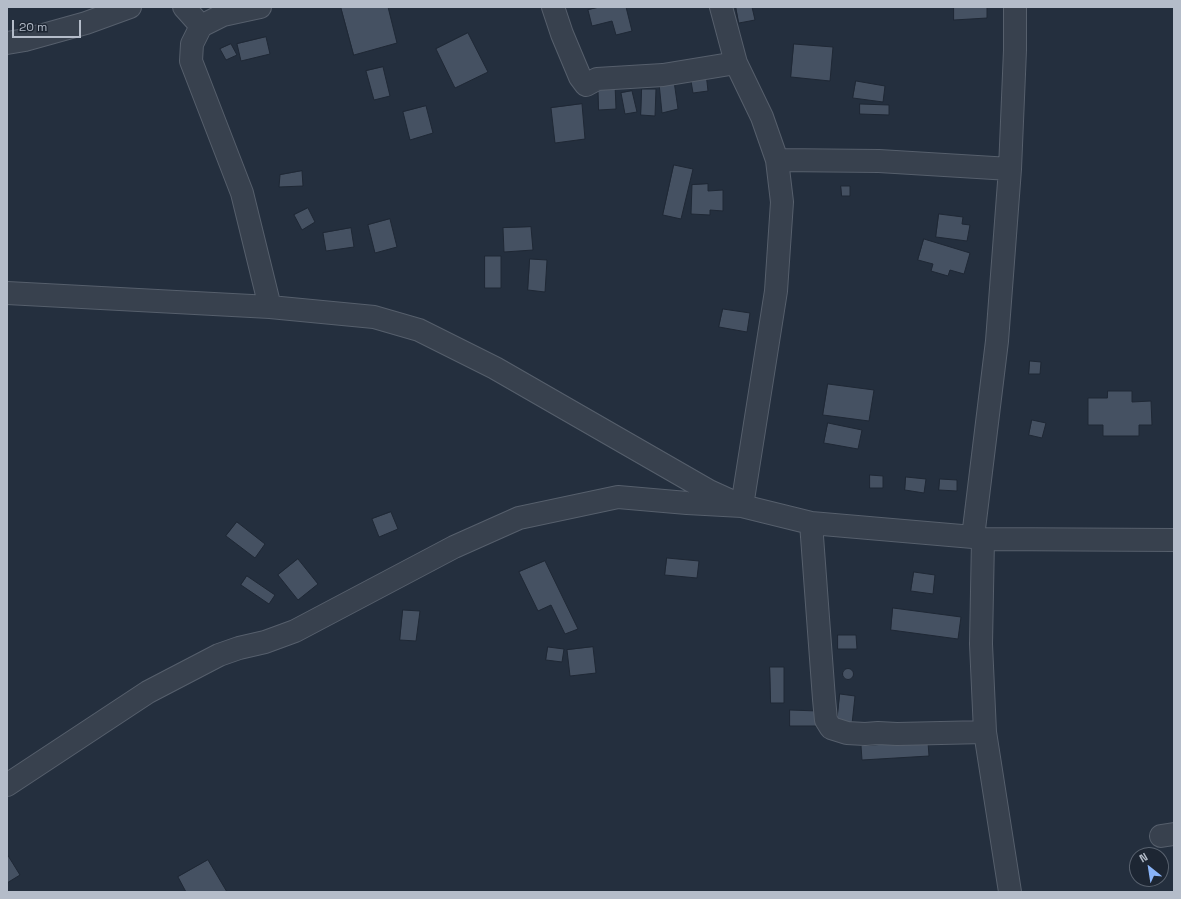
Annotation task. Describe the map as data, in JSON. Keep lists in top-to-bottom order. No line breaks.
{"scale_bar":"20 m","north":"top left"}
